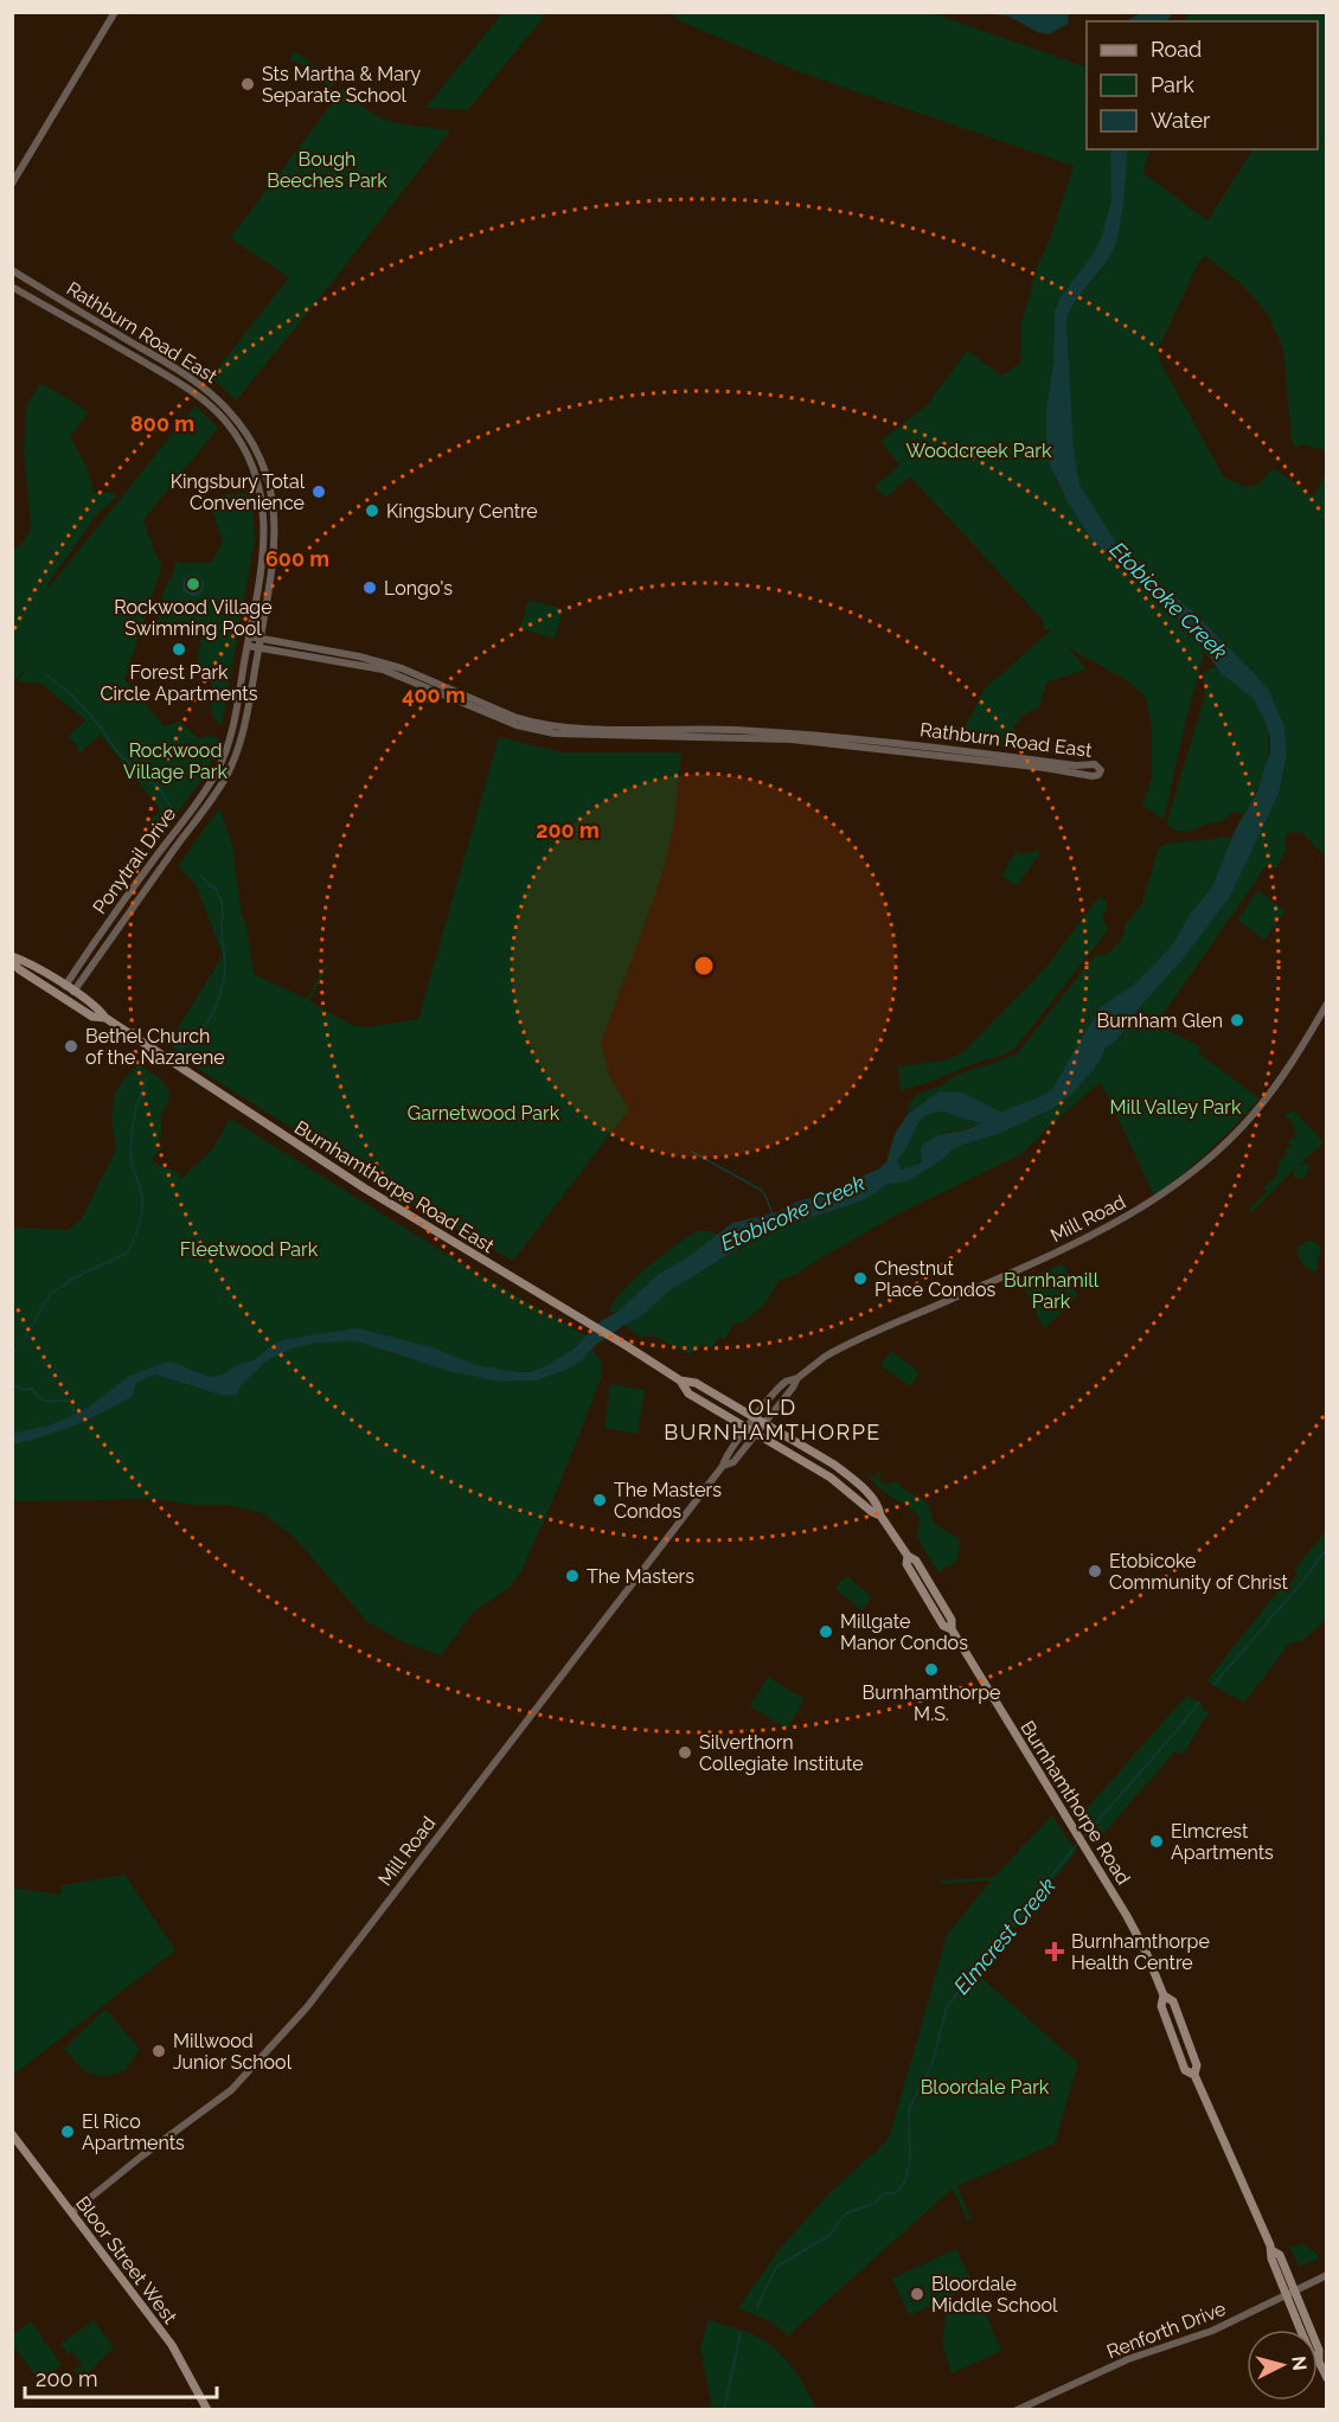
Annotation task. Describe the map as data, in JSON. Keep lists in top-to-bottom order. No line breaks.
{"streets":{"main road":["Burnhamthorpe Road East","Burnhamthorpe Road","Bloor Street West"],"street":["Rathburn Road East","Ponytrail Drive","Mill Road","Renforth Drive"]},"crossings":[["Rathburn Road East","Ponytrail Drive"],["Ponytrail Drive","Burnhamthorpe Road East"],["Burnhamthorpe Road East","Burnhamthorpe Road"],["Mill Road","Burnhamthorpe Road"],["Mill Road","Bloor Street West"],["Burnhamthorpe Road","Renforth Drive"]],"districts":["OLD BURNHAMTHORPE"],"water":["Etobicoke Creek","Elmcrest Creek"],"parks":["Bough Beeches Park","Woodcreek Park","Rockwood Village Park","Mill Valley Park","Garnetwood Park","Fleetwood Park","Burnhamill Park","Bloordale Park"],"places":{"other":["Sts Martha & Mary Separate School","Kingsbury Total Convenience","Kingsbury Centre","Rockwood Village Swimming Pool","Longo's","Forest Park Circle Apartments","Burnham Glen","Bethel Church of the Nazarene","Chestnut Place Condos","The Masters Condos","Etobicoke Community of Christ","The Masters","Millgate Manor Condos","Burnhamthorpe M.S.","Silverthorn Collegiate Institute","Elmcrest Apartments","Millwood Junior School","El Rico Apartments","Bloordale Middle School"],"health":["Burnhamthorpe Health Centre"]},"legend":["Road","Park","Water"],"scale_bar":"200 m","north":"right","rings":["800 m","600 m","400 m","200 m"]}
